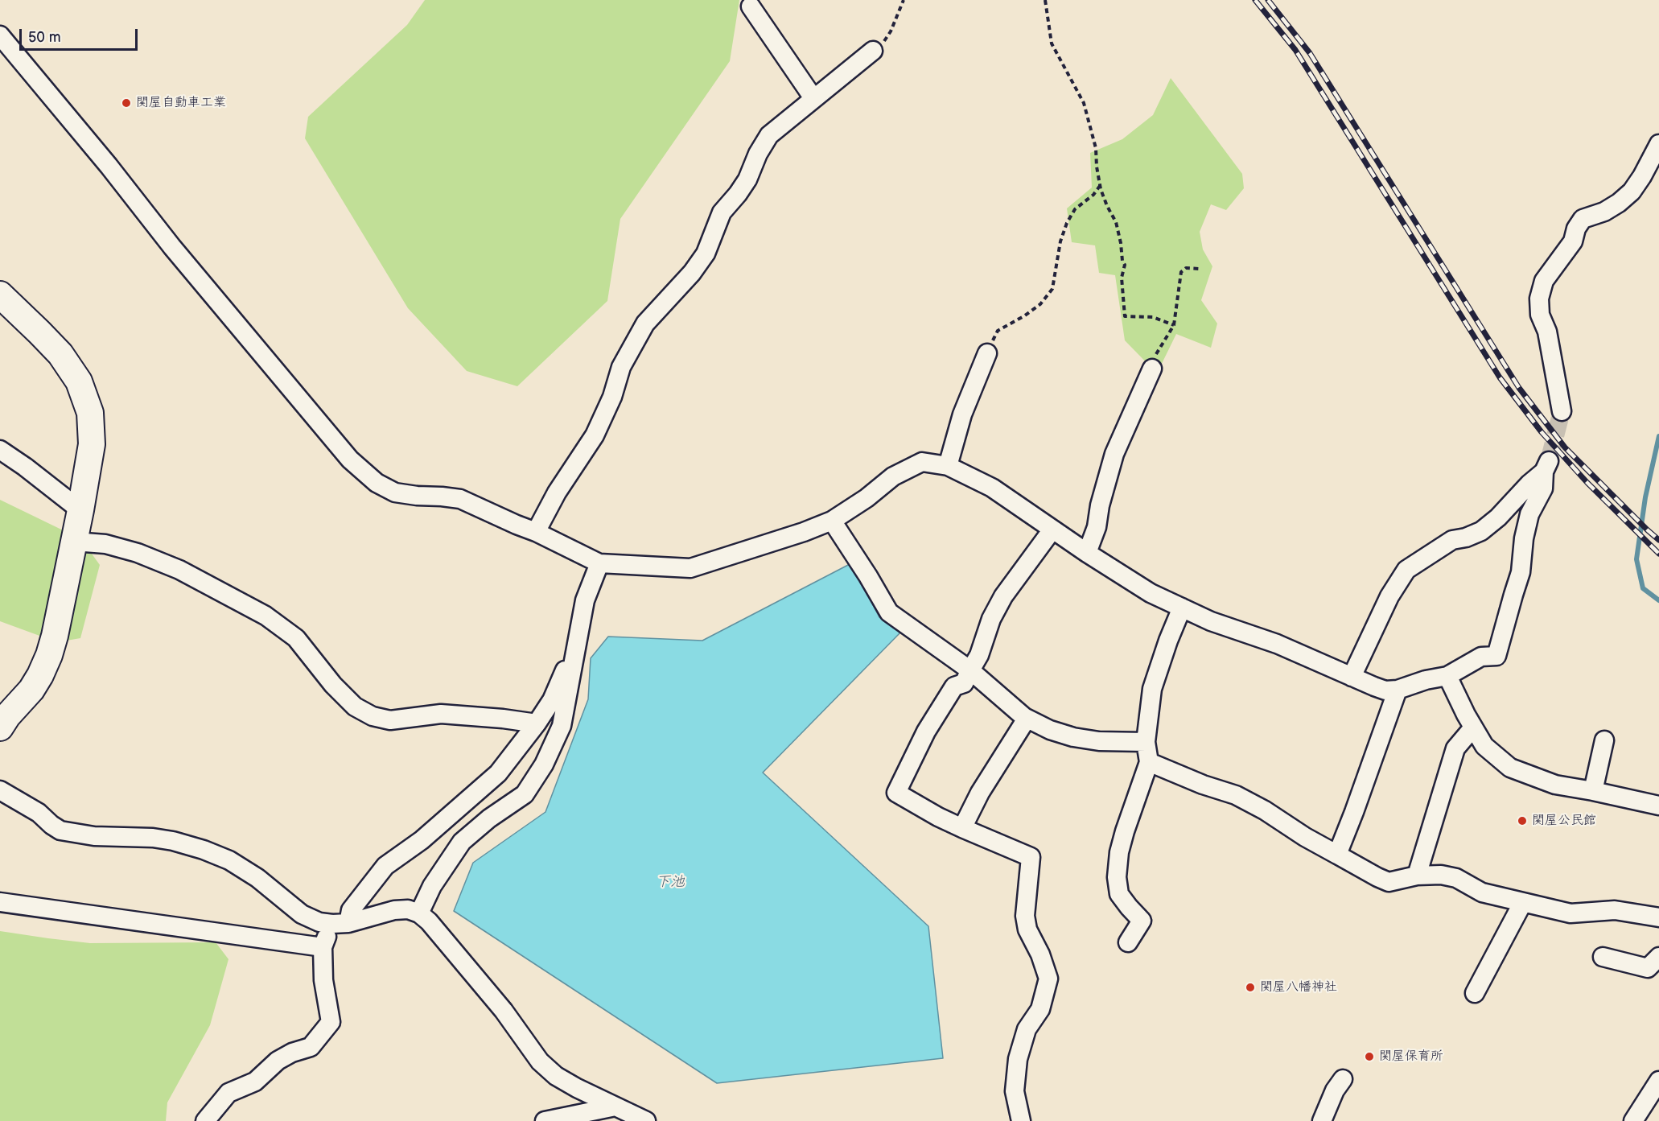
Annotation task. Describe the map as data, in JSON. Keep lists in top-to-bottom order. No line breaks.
{"water":["下池"],"places":["関屋自動車工業","関屋公民館","関屋八幡神社","関屋保育所"],"scale_bar":"50 m"}
